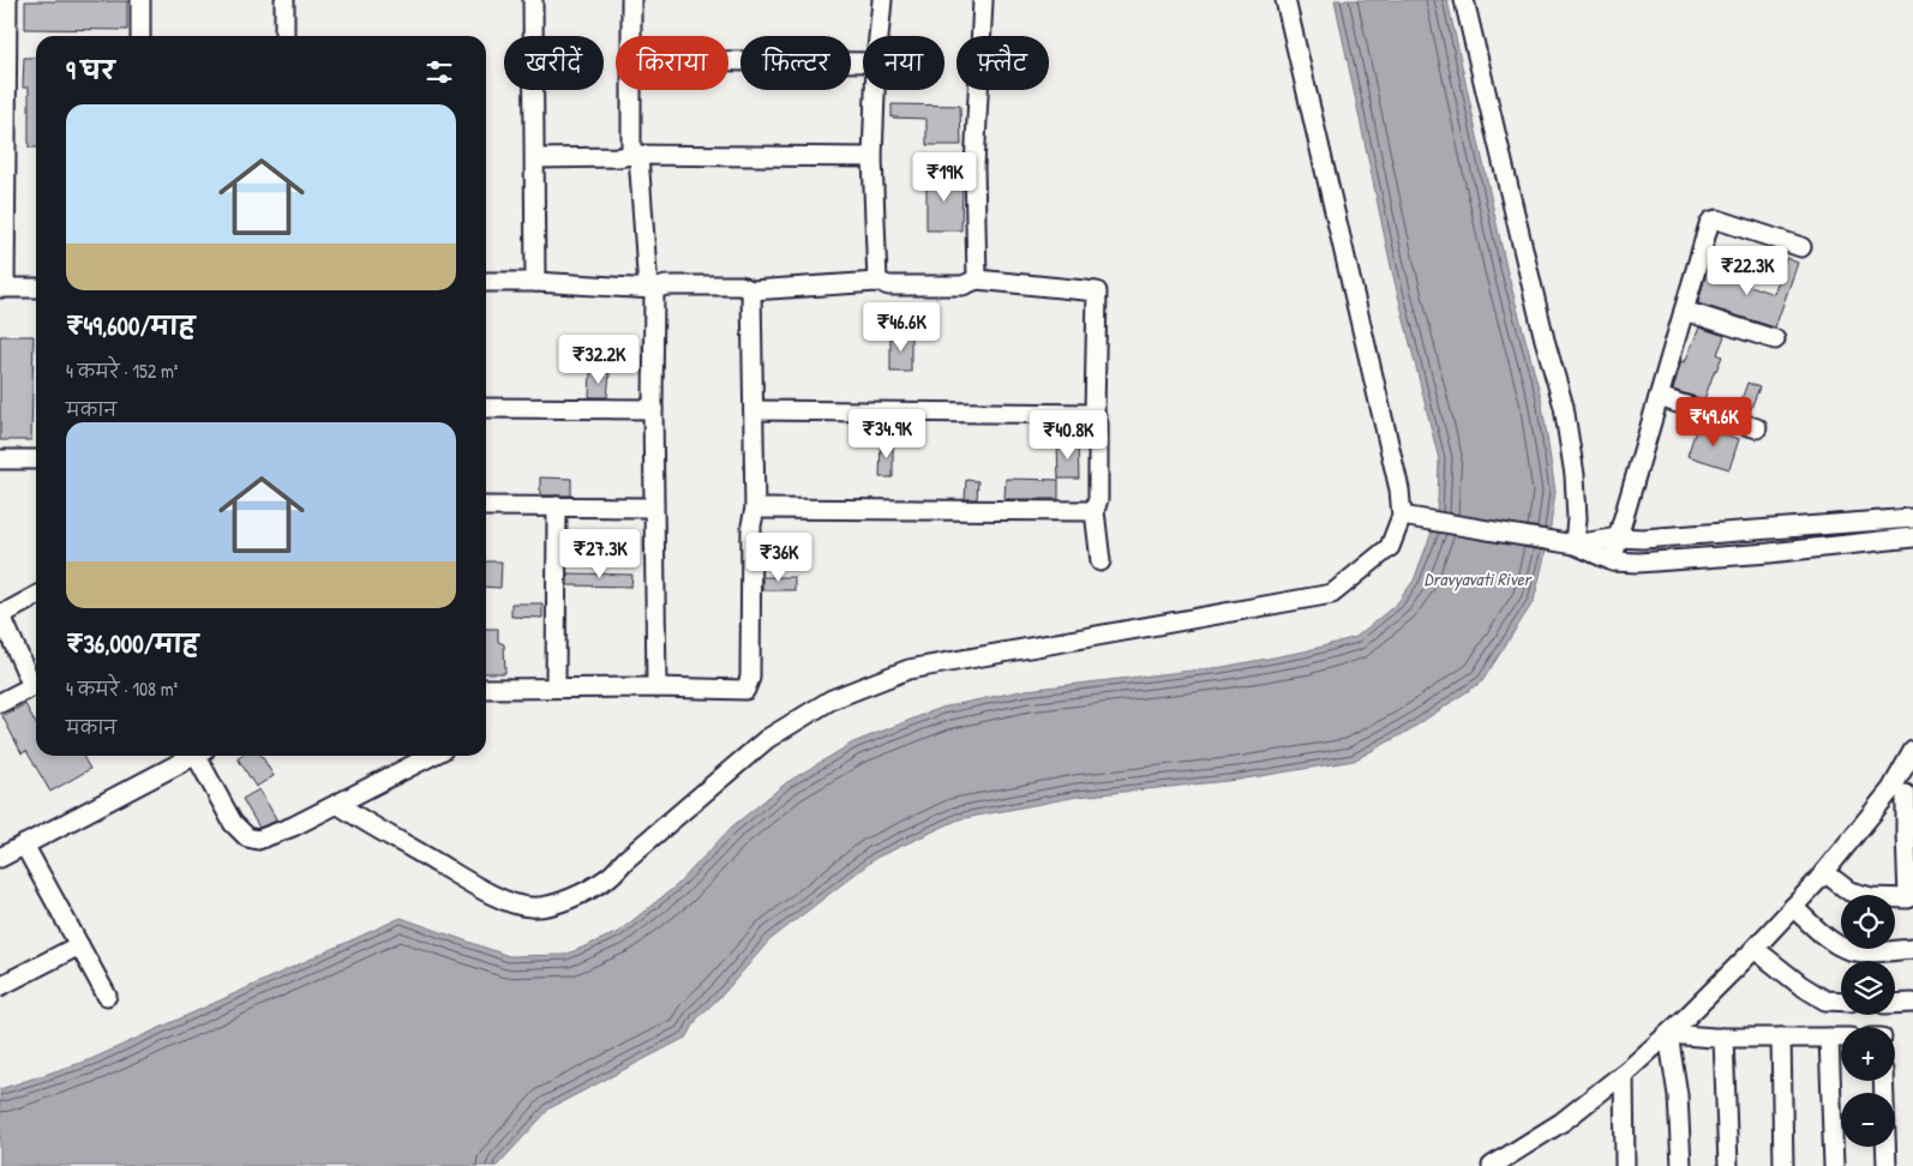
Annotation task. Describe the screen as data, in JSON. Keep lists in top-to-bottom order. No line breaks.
{"water":["Dravyavati River"],"page":{"chip":["खरीदें","किराया","फ़िल्टर","नया","फ़्लैट"],"heading":"9 घर","list":[{"name":"₹49,600/माह","note":"4 कमरे · 152 m² · मकान"},{"name":"₹36,000/माह","note":"4 कमरे · 108 m² · मकान"}],"price":["₹19K","₹22.3K","₹46.6K","₹32.2K","₹49.6K","₹34.9K","₹40.8K","₹27.3K","₹36K"],"map_buttons":["+","−"]}}
